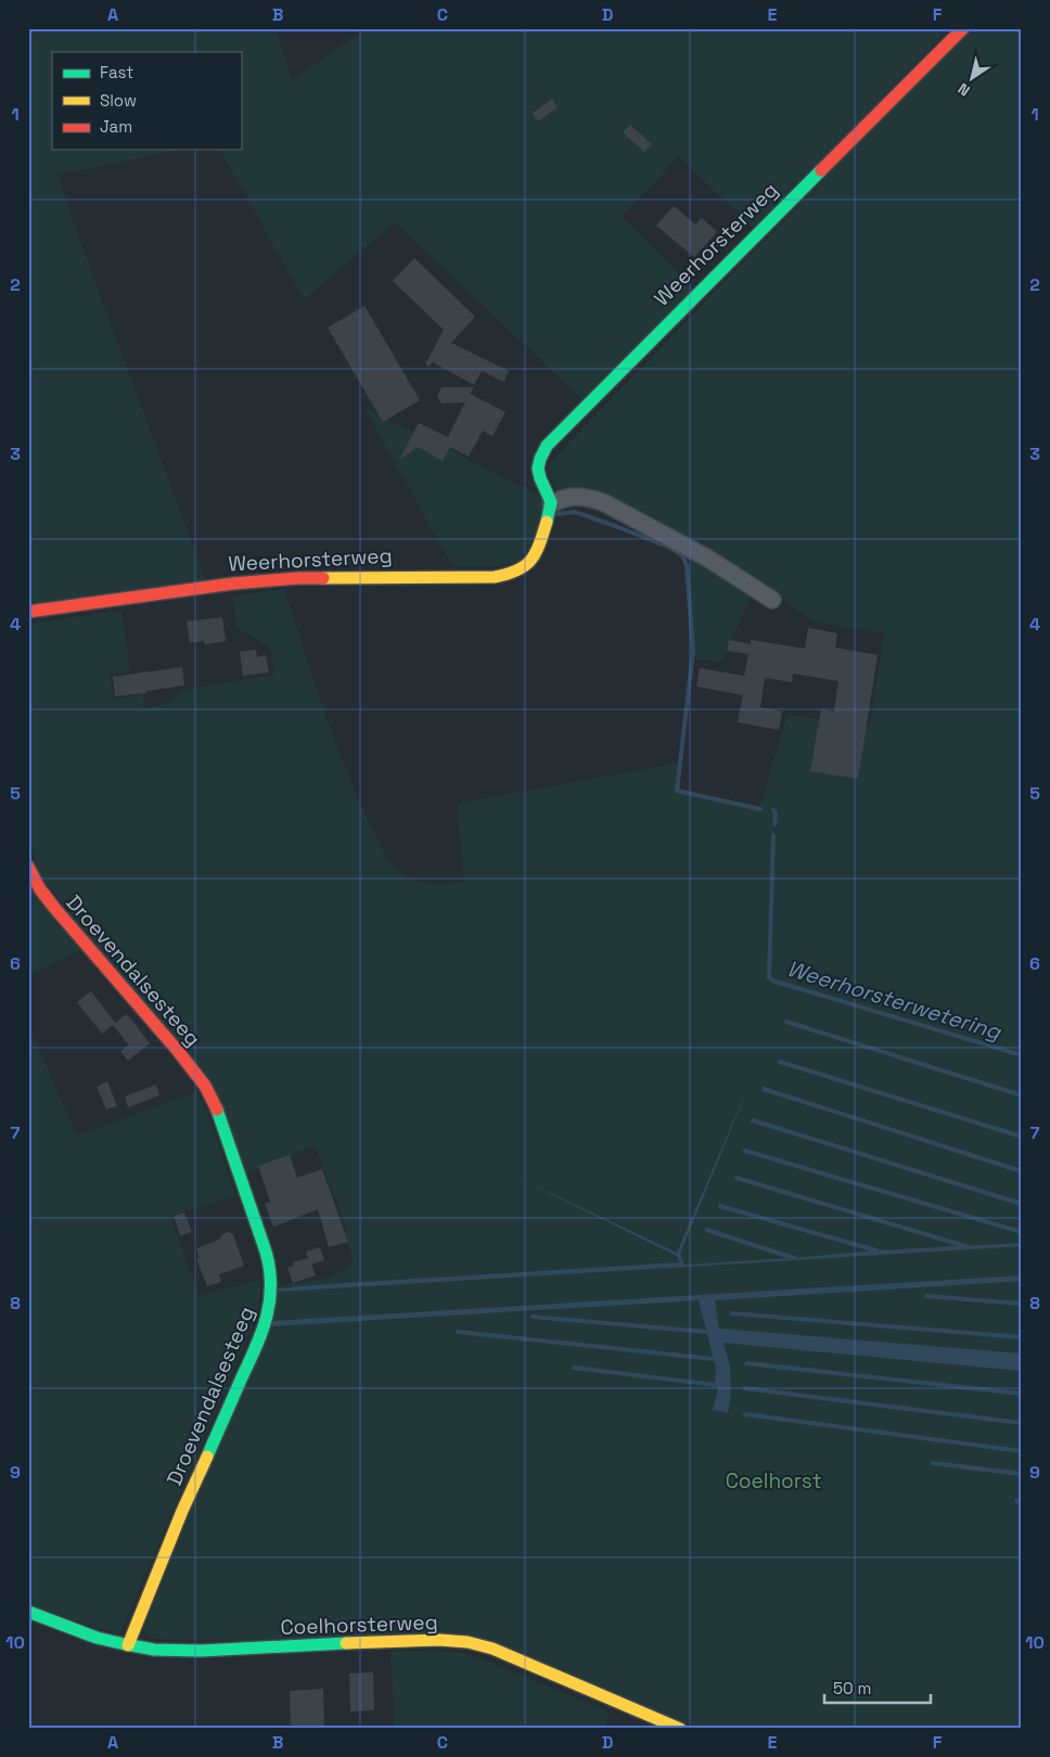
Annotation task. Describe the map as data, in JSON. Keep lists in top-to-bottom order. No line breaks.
{"streets":{"street":["Weerhorsterweg","Droevendalsesteeg","Coelhorsterweg"]},"crossings":[["Droevendalsesteeg","Coelhorsterweg"]],"water":["Weerhorsterwetering"],"parks":["Coelhorst"],"legend":["Fast","Slow","Jam"],"scale_bar":"50 m","north":"bottom left","grid":{"columns":["A","B","C","D","E","F"],"rows":["1","2","3","4","5","6","7","8","9","10"]}}
